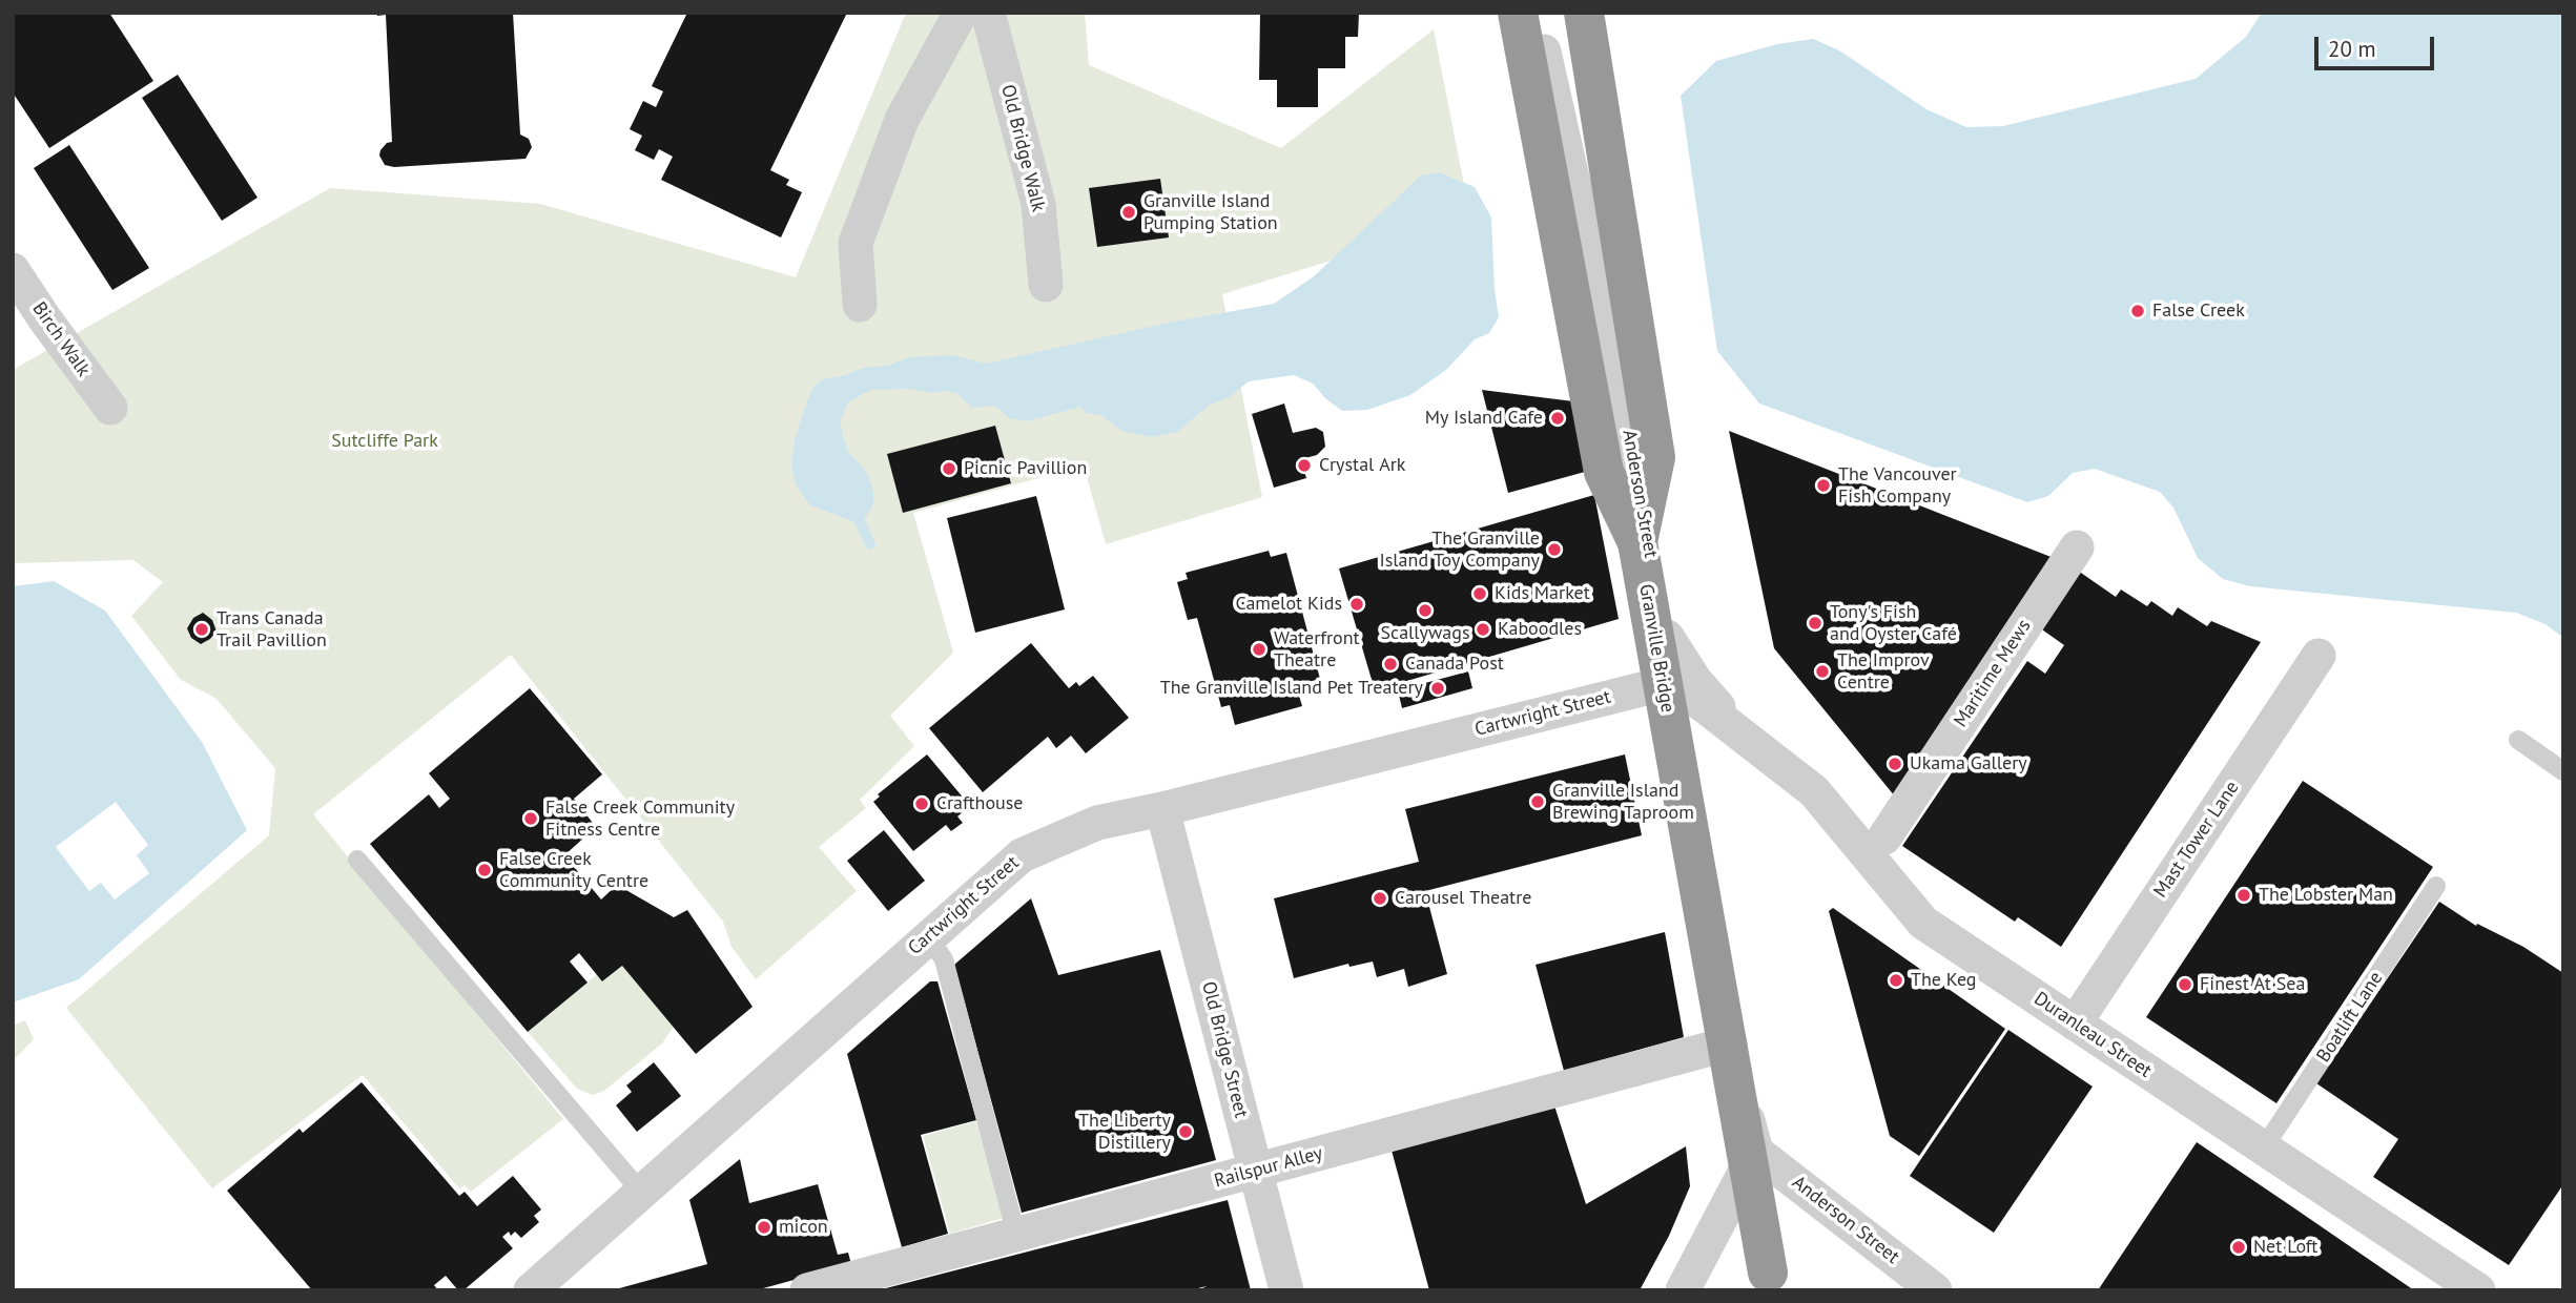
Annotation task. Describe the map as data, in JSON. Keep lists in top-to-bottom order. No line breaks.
{"streets":{"highway":["Granville Bridge"],"street":["Old Bridge Walk","Birch Walk","Anderson Street","Maritime Mews","Cartwright Street","Mast Tower Lane","Duranleau Street","Old Bridge Street","Railspur Alley"],"lane":["Boatlift Lane"]},"crossings":[["Anderson Street","Cartwright Street"],["Anderson Street","Duranleau Street"],["Anderson Street","Railspur Alley"],["Cartwright Street","Duranleau Street"],["Cartwright Street","Old Bridge Street"],["Mast Tower Lane","Duranleau Street"],["Boatlift Lane","Duranleau Street"],["Old Bridge Street","Railspur Alley"]],"parks":["Sutcliffe Park"],"places":["Granville Island Pumping Station","False Creek","My Island Cafe","Crystal Ark","Picnic Pavillion","The Vancouver Fish Company","The Granville Island Toy Company","Kids Market","Camelot Kids","Scallywags","Tony's Fish and Oyster Café","Trans Canada Trail Pavillion","Kaboodles","Waterfront Theatre","Canada Post","The Improv Centre","The Granville Island Pet Treatery","Ukama Gallery","Granville Island Brewing Taproom","Crafthouse","False Creek Community Fitness Centre","False Creek Community Centre","The Lobster Man","Carousel Theatre","The Keg","Finest At Sea","The Liberty Distillery","micon","Net Loft"],"scale_bar":"20 m"}
